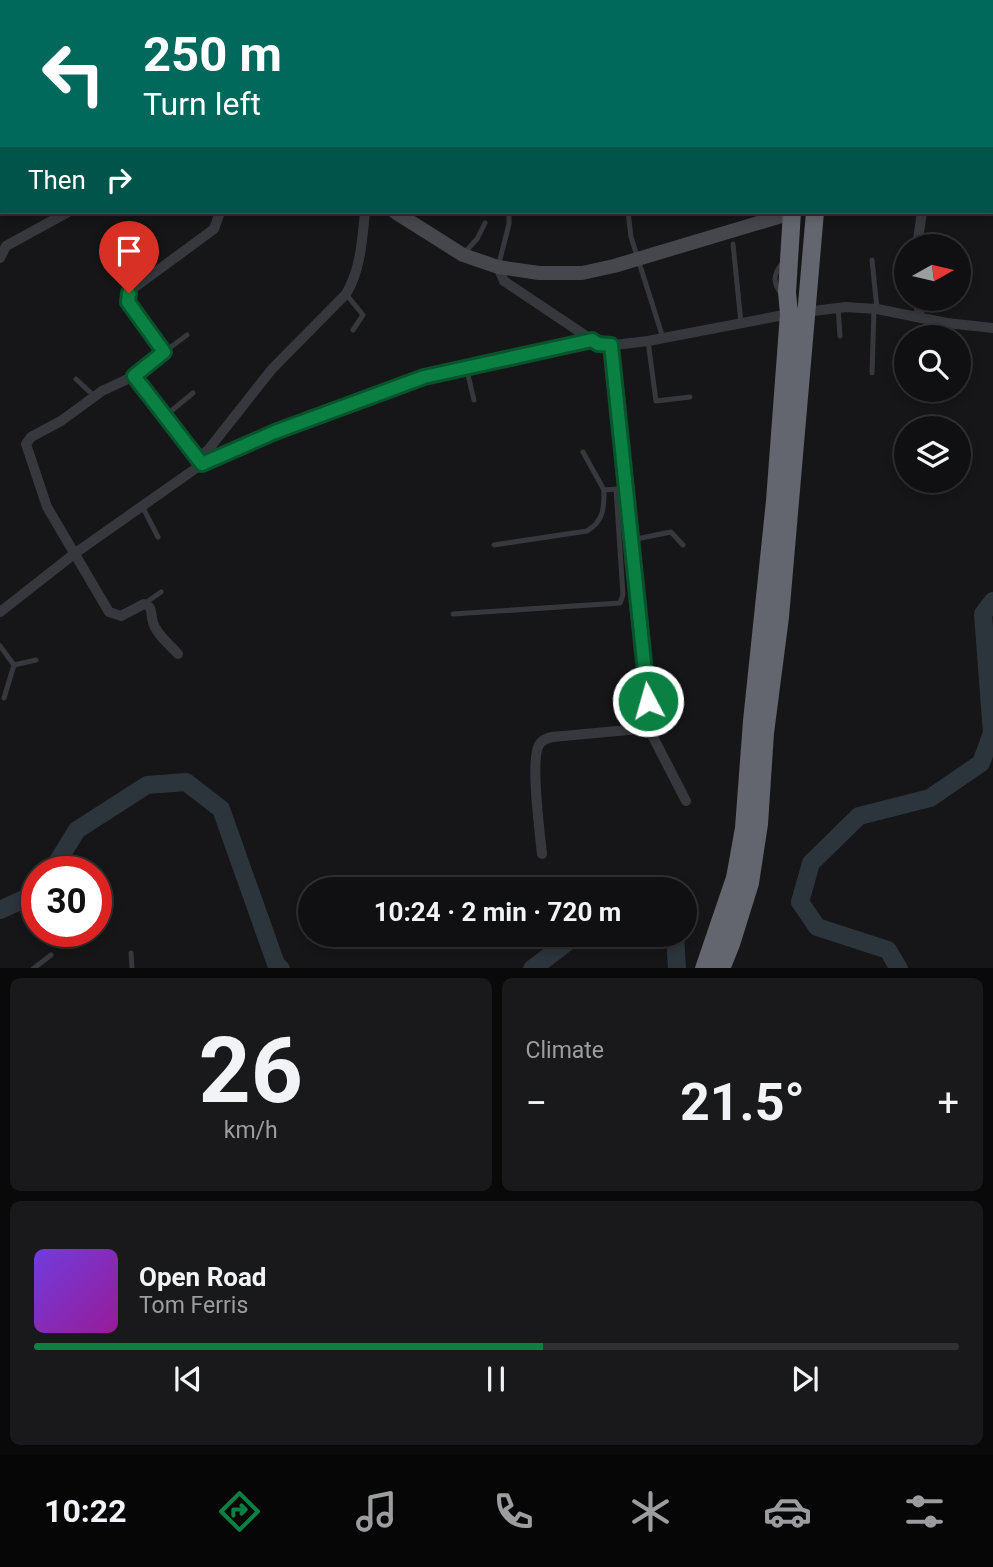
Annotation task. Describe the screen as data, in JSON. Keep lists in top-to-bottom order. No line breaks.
{"north":"right","page":{"turn":["250 m","Turn left"],"then":"Then","limit":"30","trip":"10:24 · 2 min · 720 m","tile":[["26","km/h"],"Climate"],"heat":["−","21.5°","+"],"song":["Open Road","Tom Ferris"],"tabs":"10:22"}}
